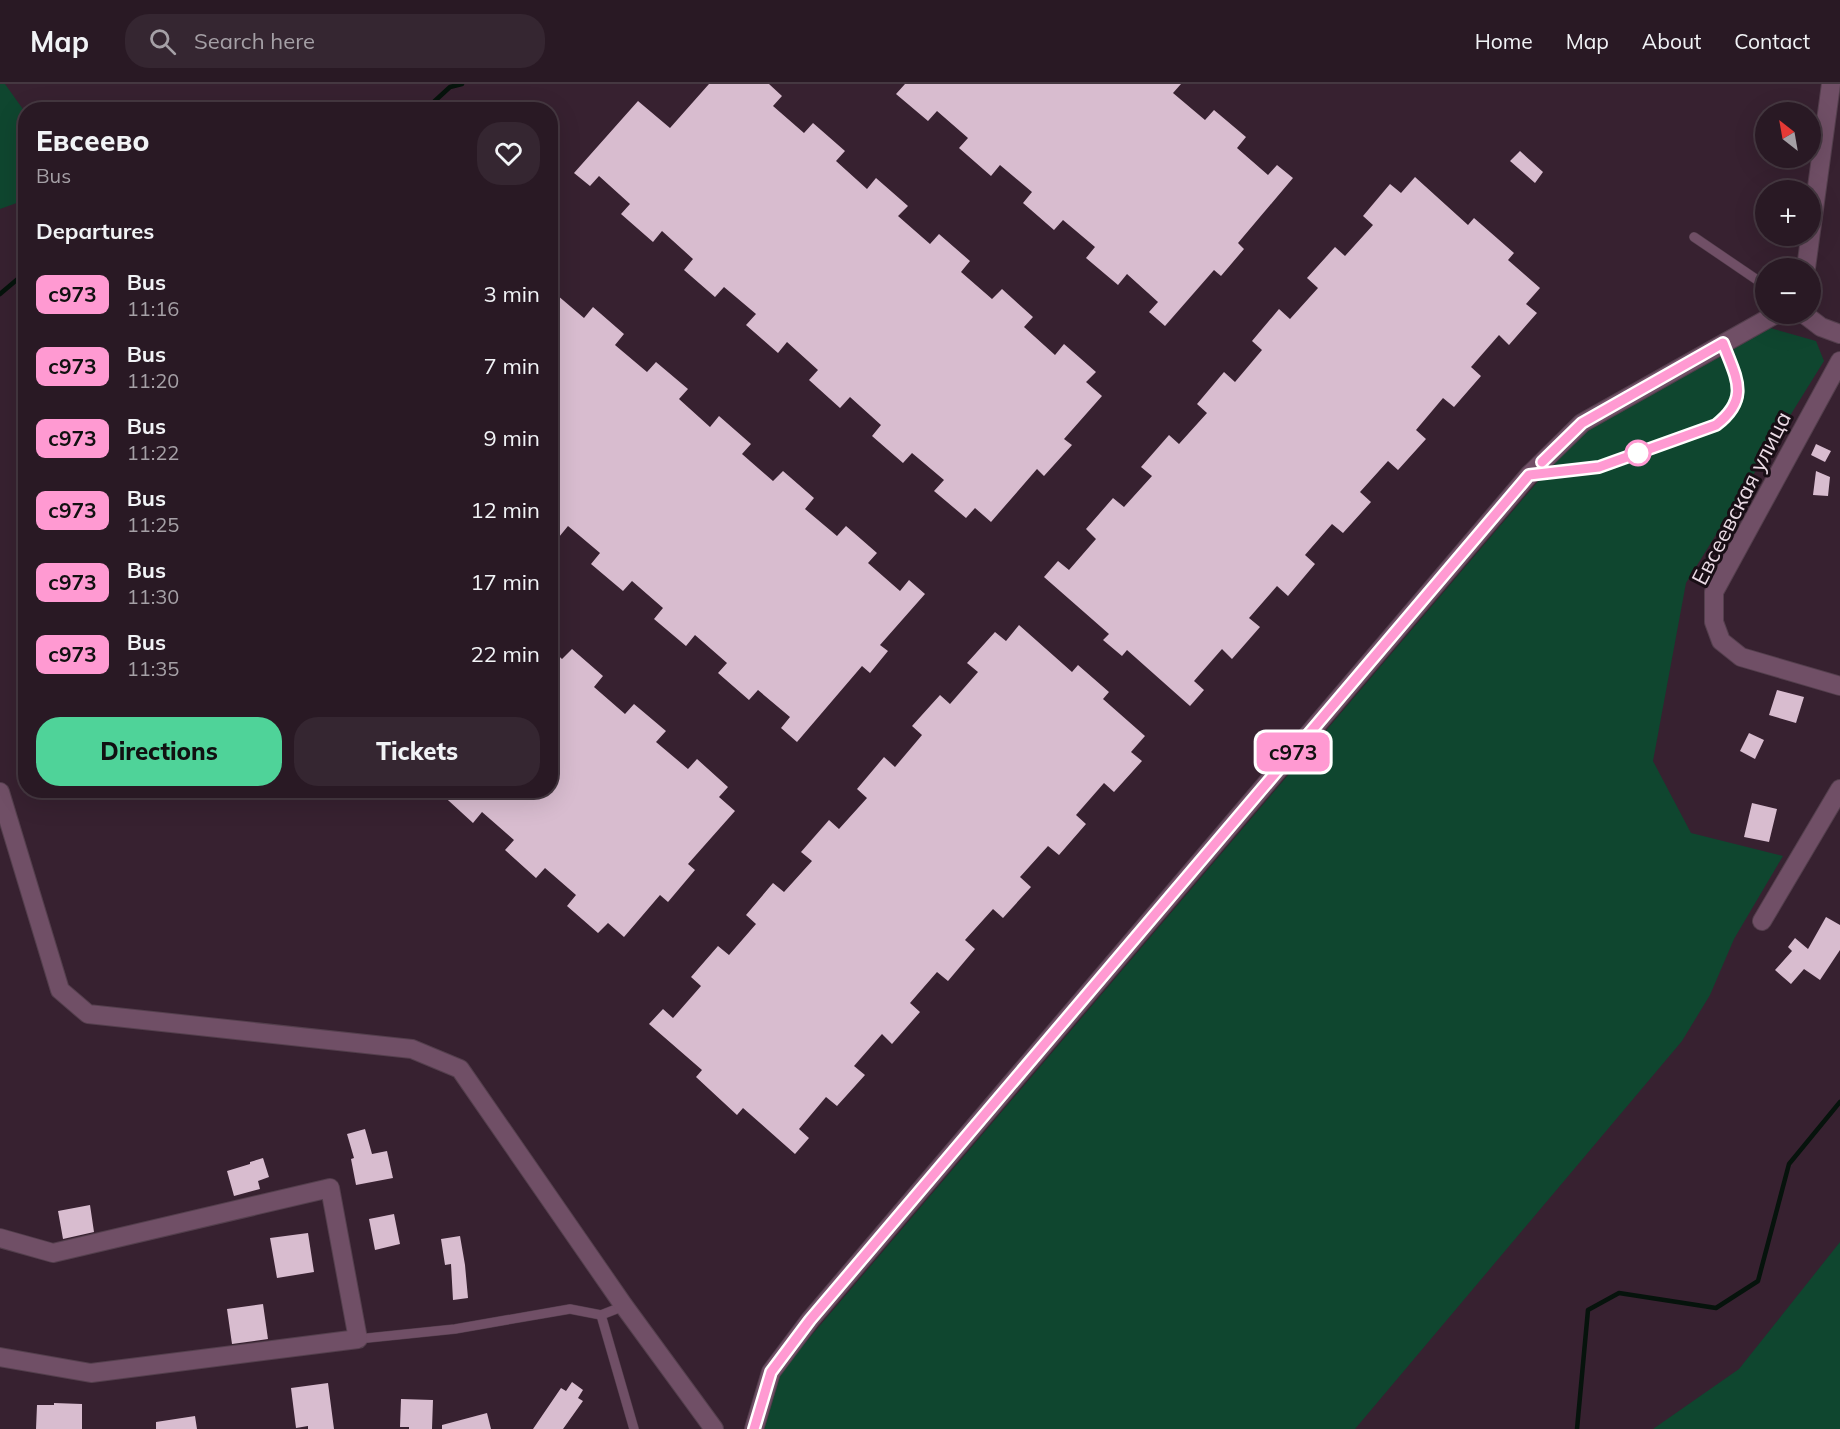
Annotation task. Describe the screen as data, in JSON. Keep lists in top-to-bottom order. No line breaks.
{"streets":{"street":["Евсеевская улица"]},"lines":["bus line с973"],"north":"top left","page":{"header":"Map","search":"Search here","nav":["Home","Map","About","Contact"],"on_map":"с973","map_buttons":["+","−"],"heading":[["Евсеево","Bus"],"Departures"],"list":[{"mark":"с973","name":"Bus","note":"11:16","value":"3 min"},{"mark":"с973","name":"Bus","note":"11:20","value":"7 min"},{"mark":"с973","name":"Bus","note":"11:22","value":"9 min"},{"mark":"с973","name":"Bus","note":"11:25","value":"12 min"},{"mark":"с973","name":"Bus","note":"11:30","value":"17 min"},{"mark":"с973","name":"Bus","note":"11:35","value":"22 min"}],"buttons":["Directions","Tickets"]}}
